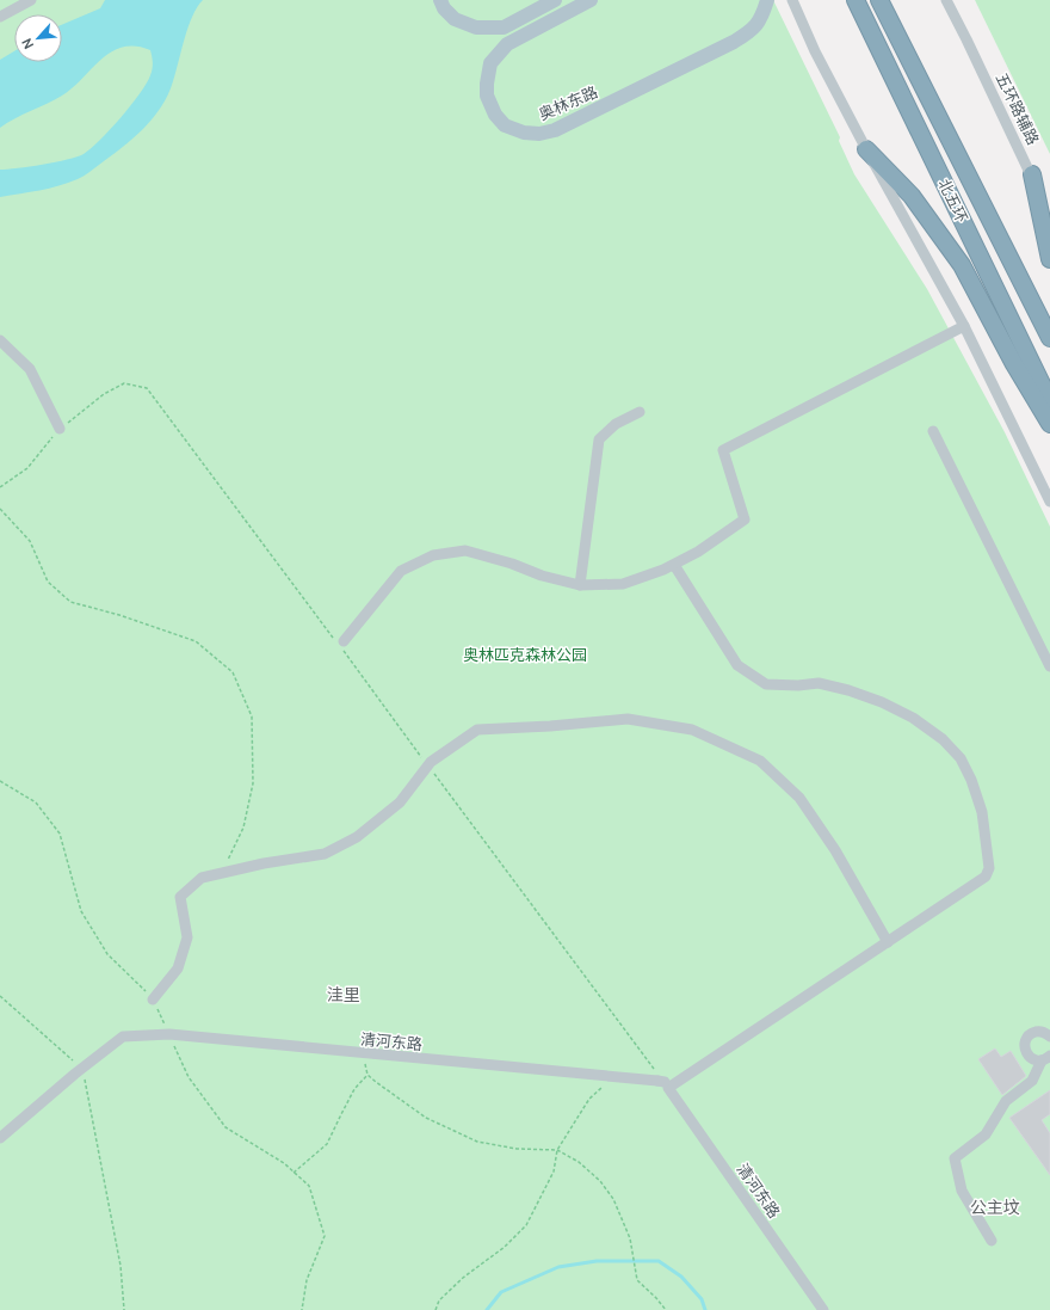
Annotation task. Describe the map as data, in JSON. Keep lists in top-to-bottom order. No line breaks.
{"streets":{"highway":["北五环"],"main road":["奥林东路"],"street":["五环路辅路","清河东路"]},"districts":["洼里","公主坟"],"parks":["奥林匹克森林公园"],"north":"bottom left"}
